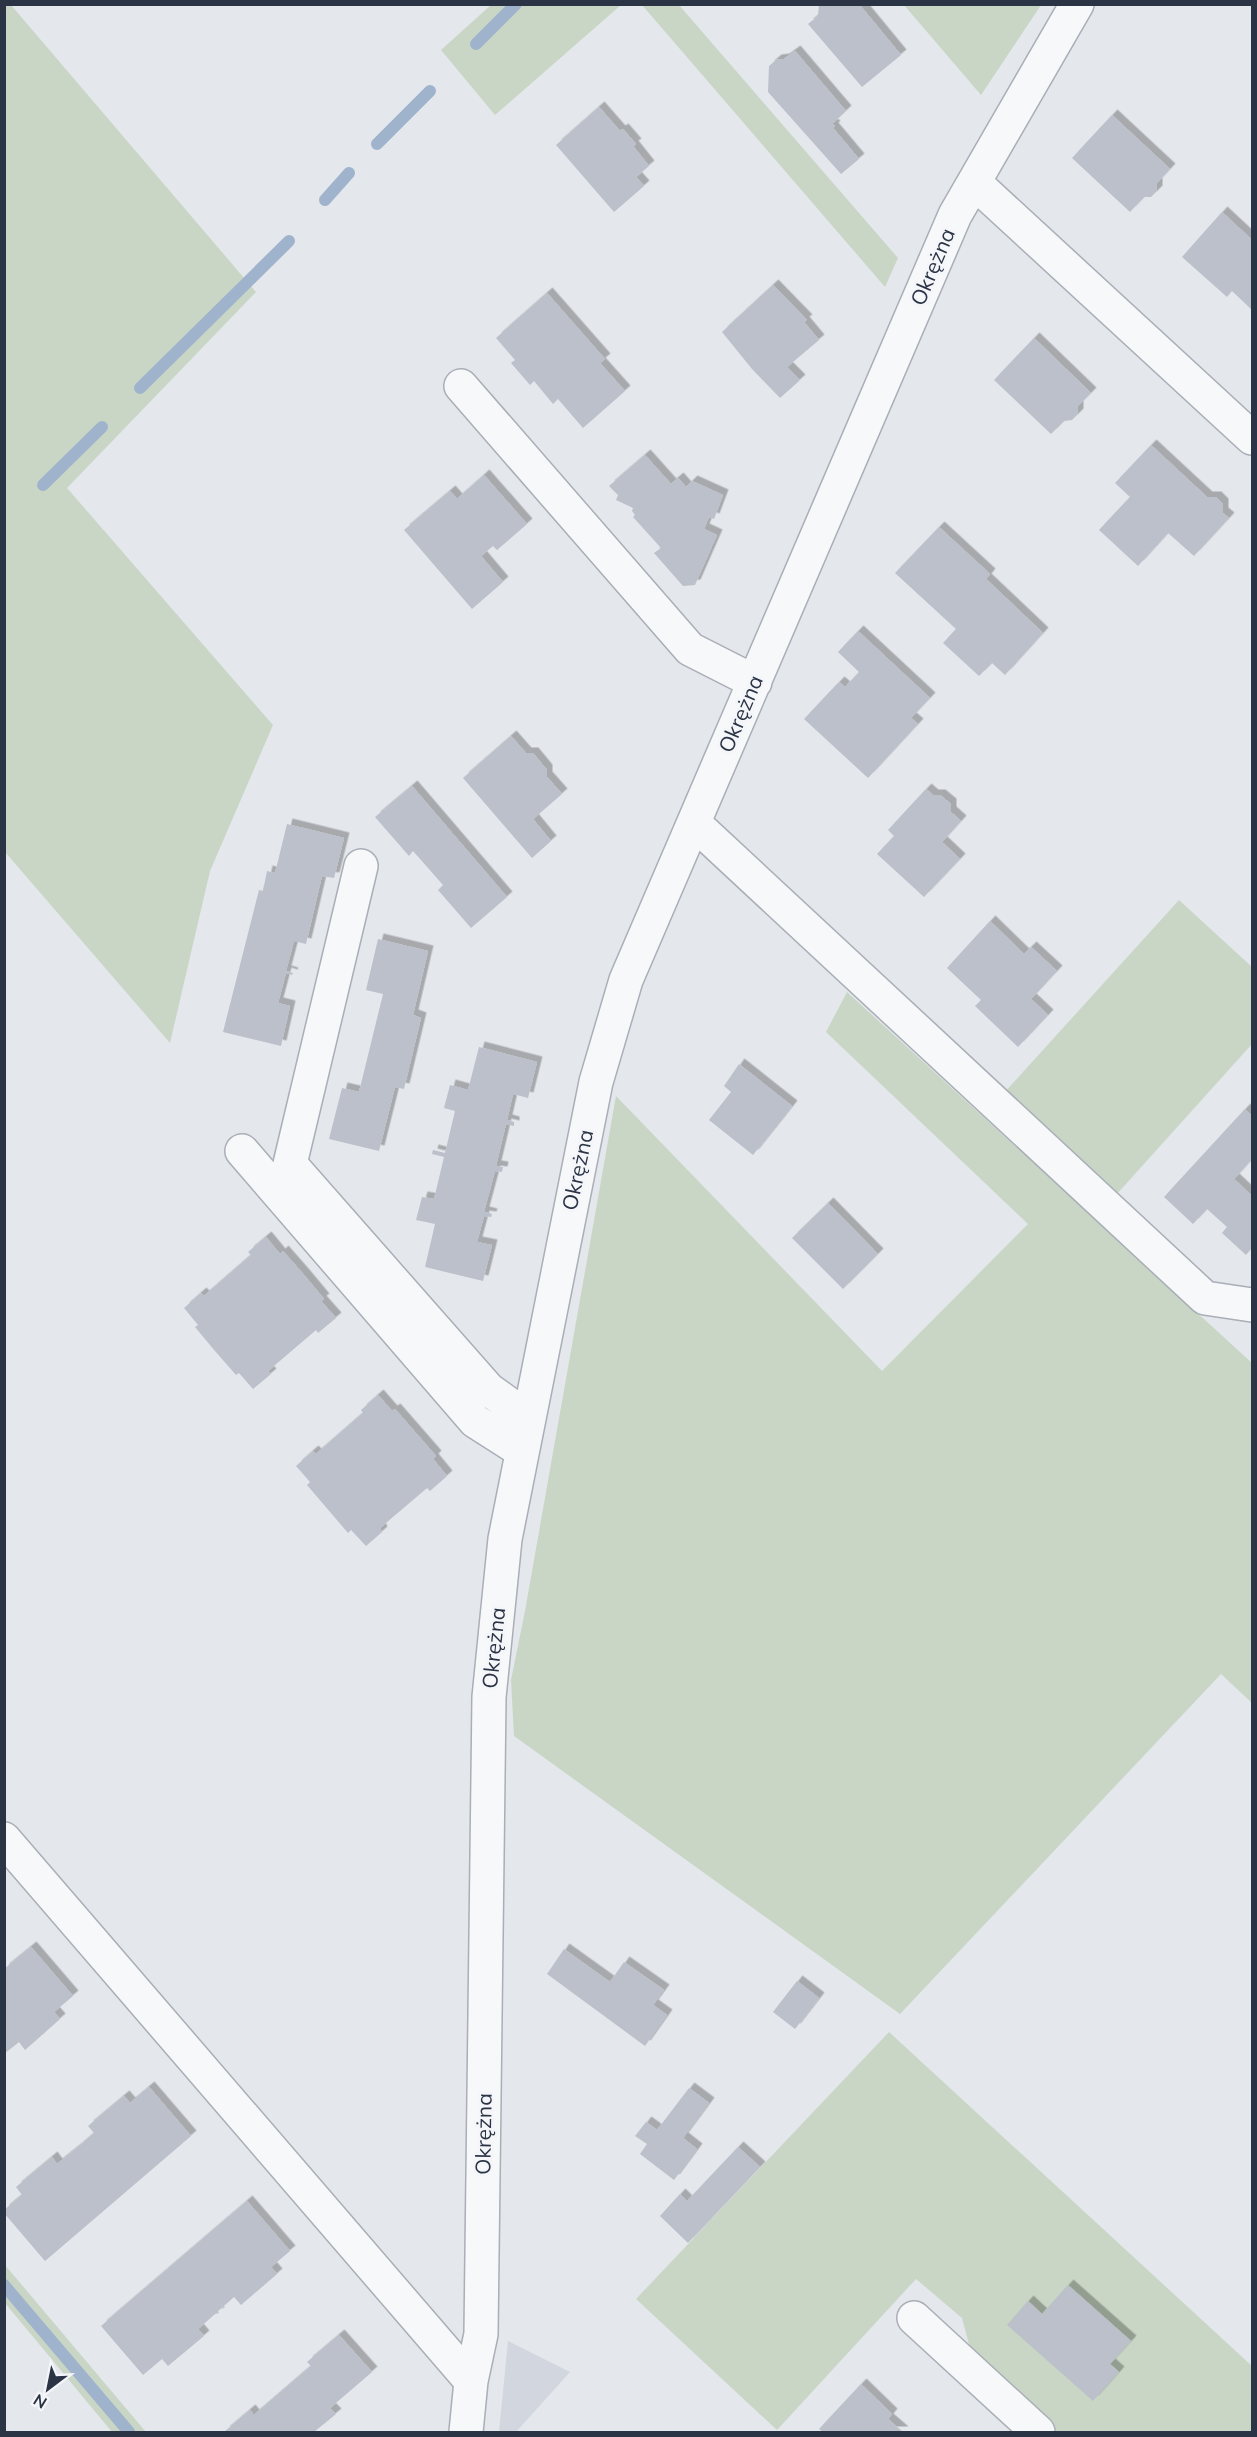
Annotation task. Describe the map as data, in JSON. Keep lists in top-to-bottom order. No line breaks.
{"streets":{"street":["Okrężna"]},"north":"bottom left"}
